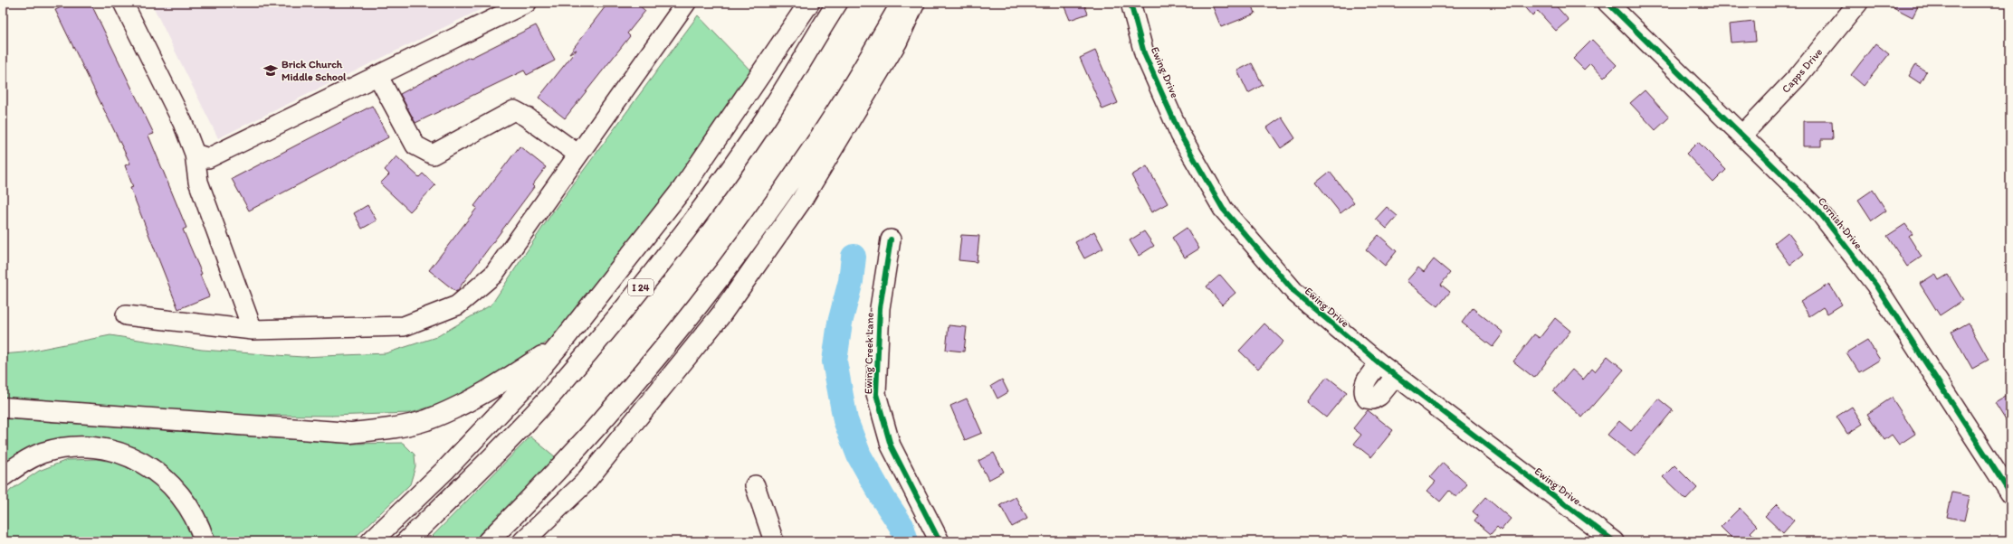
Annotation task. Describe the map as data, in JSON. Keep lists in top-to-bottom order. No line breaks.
{"streets":{"highway":["I 24"],"street":["Capps Drive","Ewing Drive","Cornish Drive","Ewing Creek Lane"]},"crossings":[["Capps Drive","Cornish Drive"]],"places":{"school or university":["Brick Church Middle School"]}}
